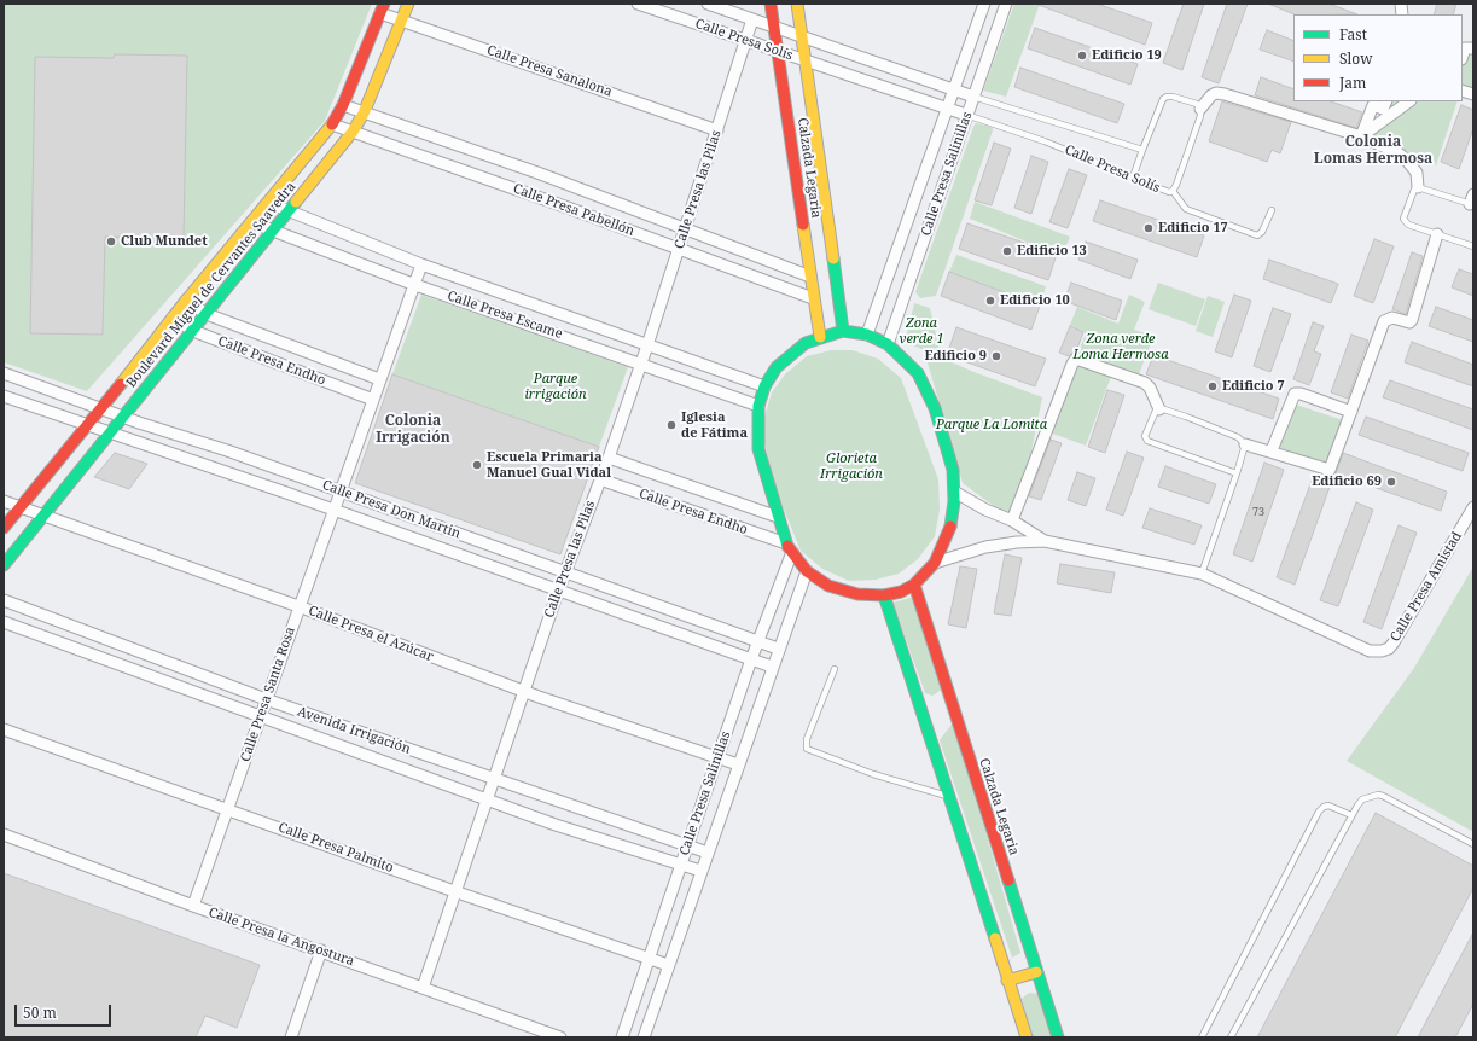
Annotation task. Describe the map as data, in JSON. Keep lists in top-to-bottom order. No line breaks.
{"streets":{"main road":["Calzada Legaria","Boulevard Miguel de Cervantes Saavedra"],"street":["Calle Presa Solís","Calle Presa Sanalona","Calle Presa Salinillas","Calle Presa las Pilas","Calle Presa Pabellón","Calle Presa Escame","Calle Presa Endho","Calle Presa Don Martin","Calle Presa Amistad","Calle Presa el Azúcar","Calle Presa Santa Rosa","Avenida Irrigación","Calle Presa Palmito","Calle Presa la Angostura"]},"crossings":[["Calle Presa Solís","Calzada Legaria"],["Calle Presa Solís","Calle Presa Salinillas"],["Calle Presa Solís","Calle Presa las Pilas"],["Calle Presa Sanalona","Calle Presa las Pilas"],["Calle Presa Sanalona","Boulevard Miguel de Cervantes Saavedra"],["Calzada Legaria","Calle Presa Pabellón"],["Calle Presa Salinillas","Calle Presa Endho"],["Calle Presa Salinillas","Calle Presa Don Martin"],["Calle Presa Salinillas","Calle Presa el Azúcar"],["Calle Presa Salinillas","Avenida Irrigación"],["Calle Presa Salinillas","Calle Presa Palmito"],["Calle Presa las Pilas","Calle Presa Pabellón"],["Calle Presa las Pilas","Calle Presa Escame"],["Calle Presa las Pilas","Calle Presa Endho"],["Calle Presa las Pilas","Calle Presa Don Martin"],["Calle Presa las Pilas","Calle Presa el Azúcar"],["Calle Presa las Pilas","Avenida Irrigación"],["Calle Presa las Pilas","Calle Presa Palmito"],["Calle Presa las Pilas","Calle Presa la Angostura"],["Calle Presa Pabellón","Boulevard Miguel de Cervantes Saavedra"],["Boulevard Miguel de Cervantes Saavedra","Calle Presa Escame"],["Boulevard Miguel de Cervantes Saavedra","Calle Presa Endho"],["Boulevard Miguel de Cervantes Saavedra","Calle Presa Don Martin"],["Boulevard Miguel de Cervantes Saavedra","Calle Presa el Azúcar"],["Calle Presa Escame","Calle Presa Santa Rosa"],["Calle Presa Endho","Calle Presa Santa Rosa"],["Calle Presa Don Martin","Calle Presa Santa Rosa"],["Calle Presa el Azúcar","Calle Presa Santa Rosa"],["Calle Presa Santa Rosa","Avenida Irrigación"],["Calle Presa Santa Rosa","Calle Presa Palmito"],["Calle Presa Santa Rosa","Calle Presa la Angostura"]],"districts":["Colonia Lomas Hermosa","Colonia Irrigación"],"parks":["Zona verde 1","Zona verde Loma Hermosa","Parque irrigación","Parque La Lomita","Glorieta Irrigación"],"places":["Edificio 19","Edificio 17","Club Mundet","Edificio 13","Edificio 10","Edificio 9","Edificio 7","Iglesia de Fátima","Escuela Primaria Manuel Gual Vidal","Edificio 69"],"house_numbers":["73"],"legend":["Fast","Slow","Jam"],"scale_bar":"50 m"}
